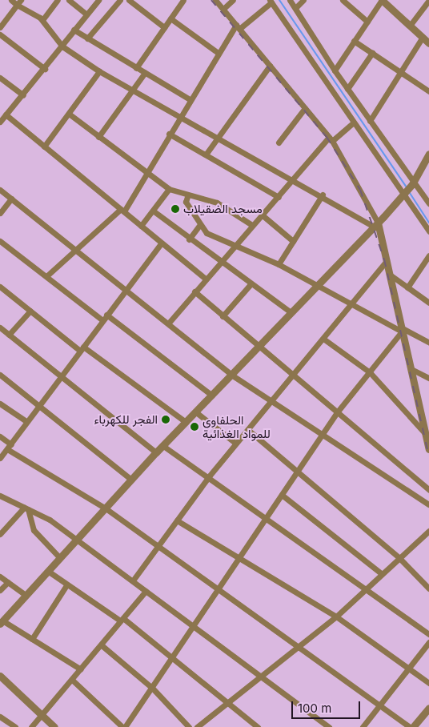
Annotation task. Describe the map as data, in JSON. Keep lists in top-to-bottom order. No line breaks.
{"places":["مسجد الضقيلاب","الفجر للكهرباء","الحلفاوي للمواد الغذائية"],"scale_bar":"100 m"}
